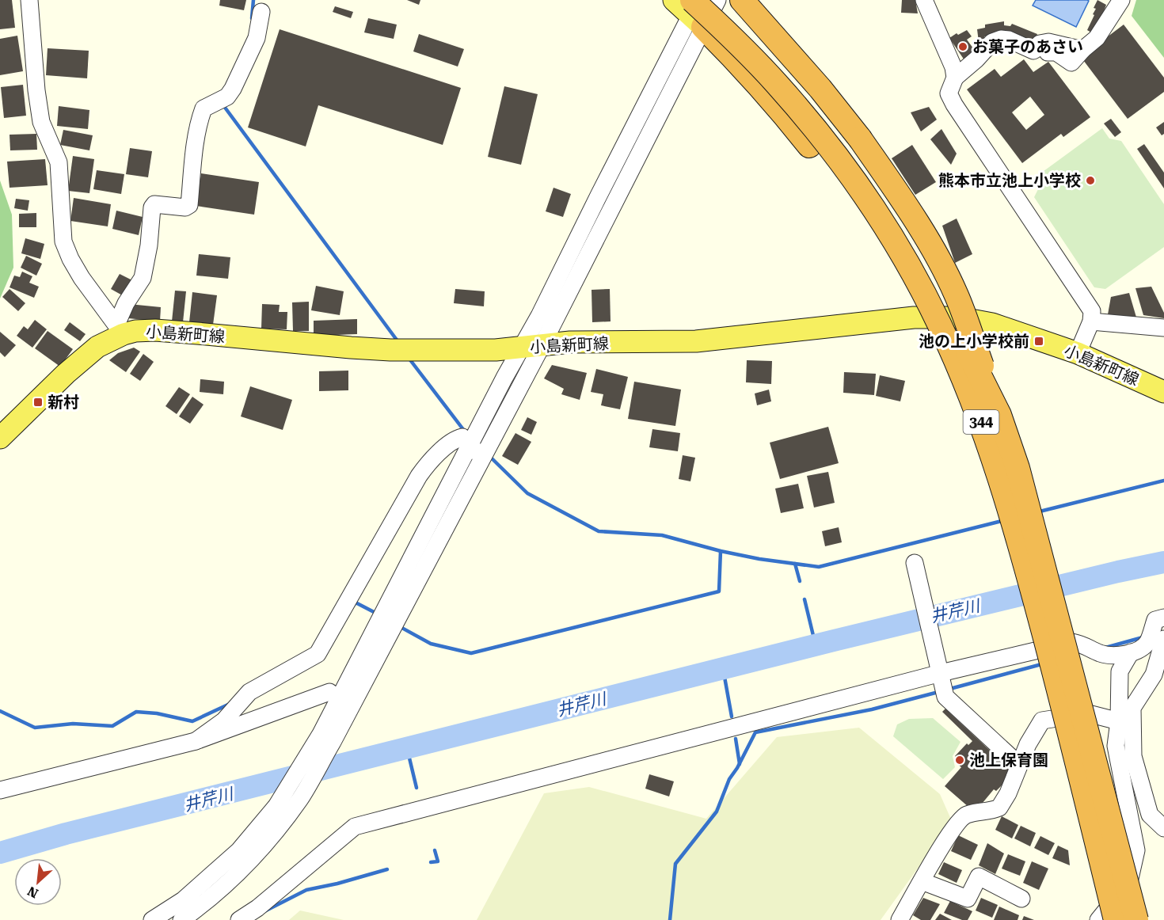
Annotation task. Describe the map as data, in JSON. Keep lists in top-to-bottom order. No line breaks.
{"streets":{"highway":["344"],"main road":["小島新町線"]},"water":["井芹川"],"places":{"other":["お菓子のあさい","熊本市立池上小学校","池上保育園"],"transit":["池の上小学校前","新村"]},"north":"bottom left"}
